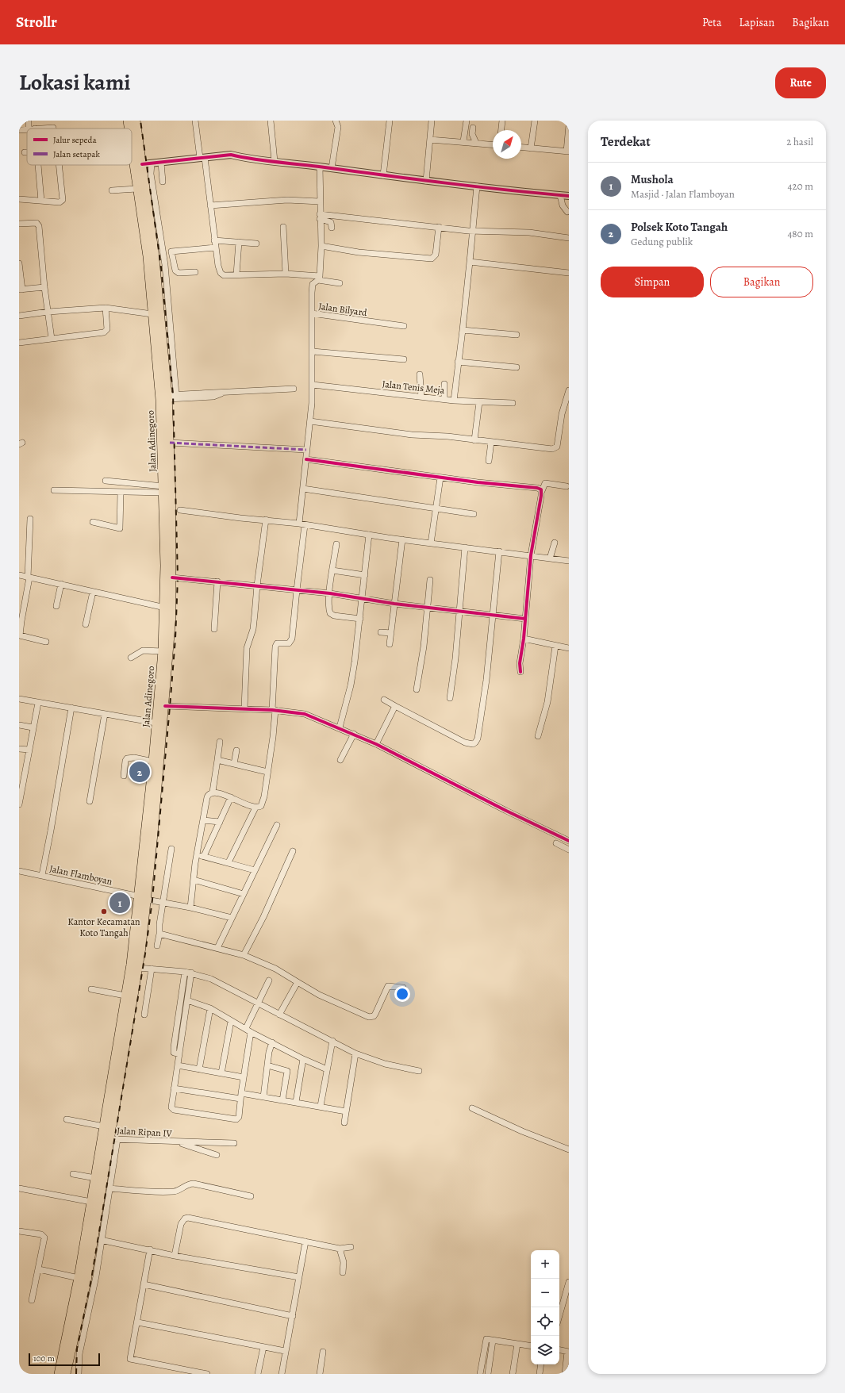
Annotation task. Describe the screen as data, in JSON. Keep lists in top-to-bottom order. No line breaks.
{"streets":{"highway":["Jalan Adinegoro"],"street":["Jalan Bilyard","Jalan Tenis Meja","Jalan Flamboyan","Jalan Ripan IV"]},"crossings":[["Jalan Adinegoro","Jalan Flamboyan"]],"places":["Kantor Kecamatan Koto Tangah"],"legend":["Jalur sepeda","Jalan setapak"],"scale_bar":"100 m","north":"top right","page":{"header":"Strollr","nav":["Peta","Lapisan","Bagikan"],"title":"Lokasi kami","buttons":["Rute",["Simpan","Bagikan"]],"heading":["Terdekat","2 hasil"],"list":[{"mark":"1","name":"Mushola","note":"Masjid · Jalan Flamboyan","value":"420 m"},{"mark":"2","name":"Polsek Koto Tangah","note":"Gedung publik","value":"480 m"}],"pins":["2","1"],"map_buttons":["+","−"],"scale":"100 m"}}
